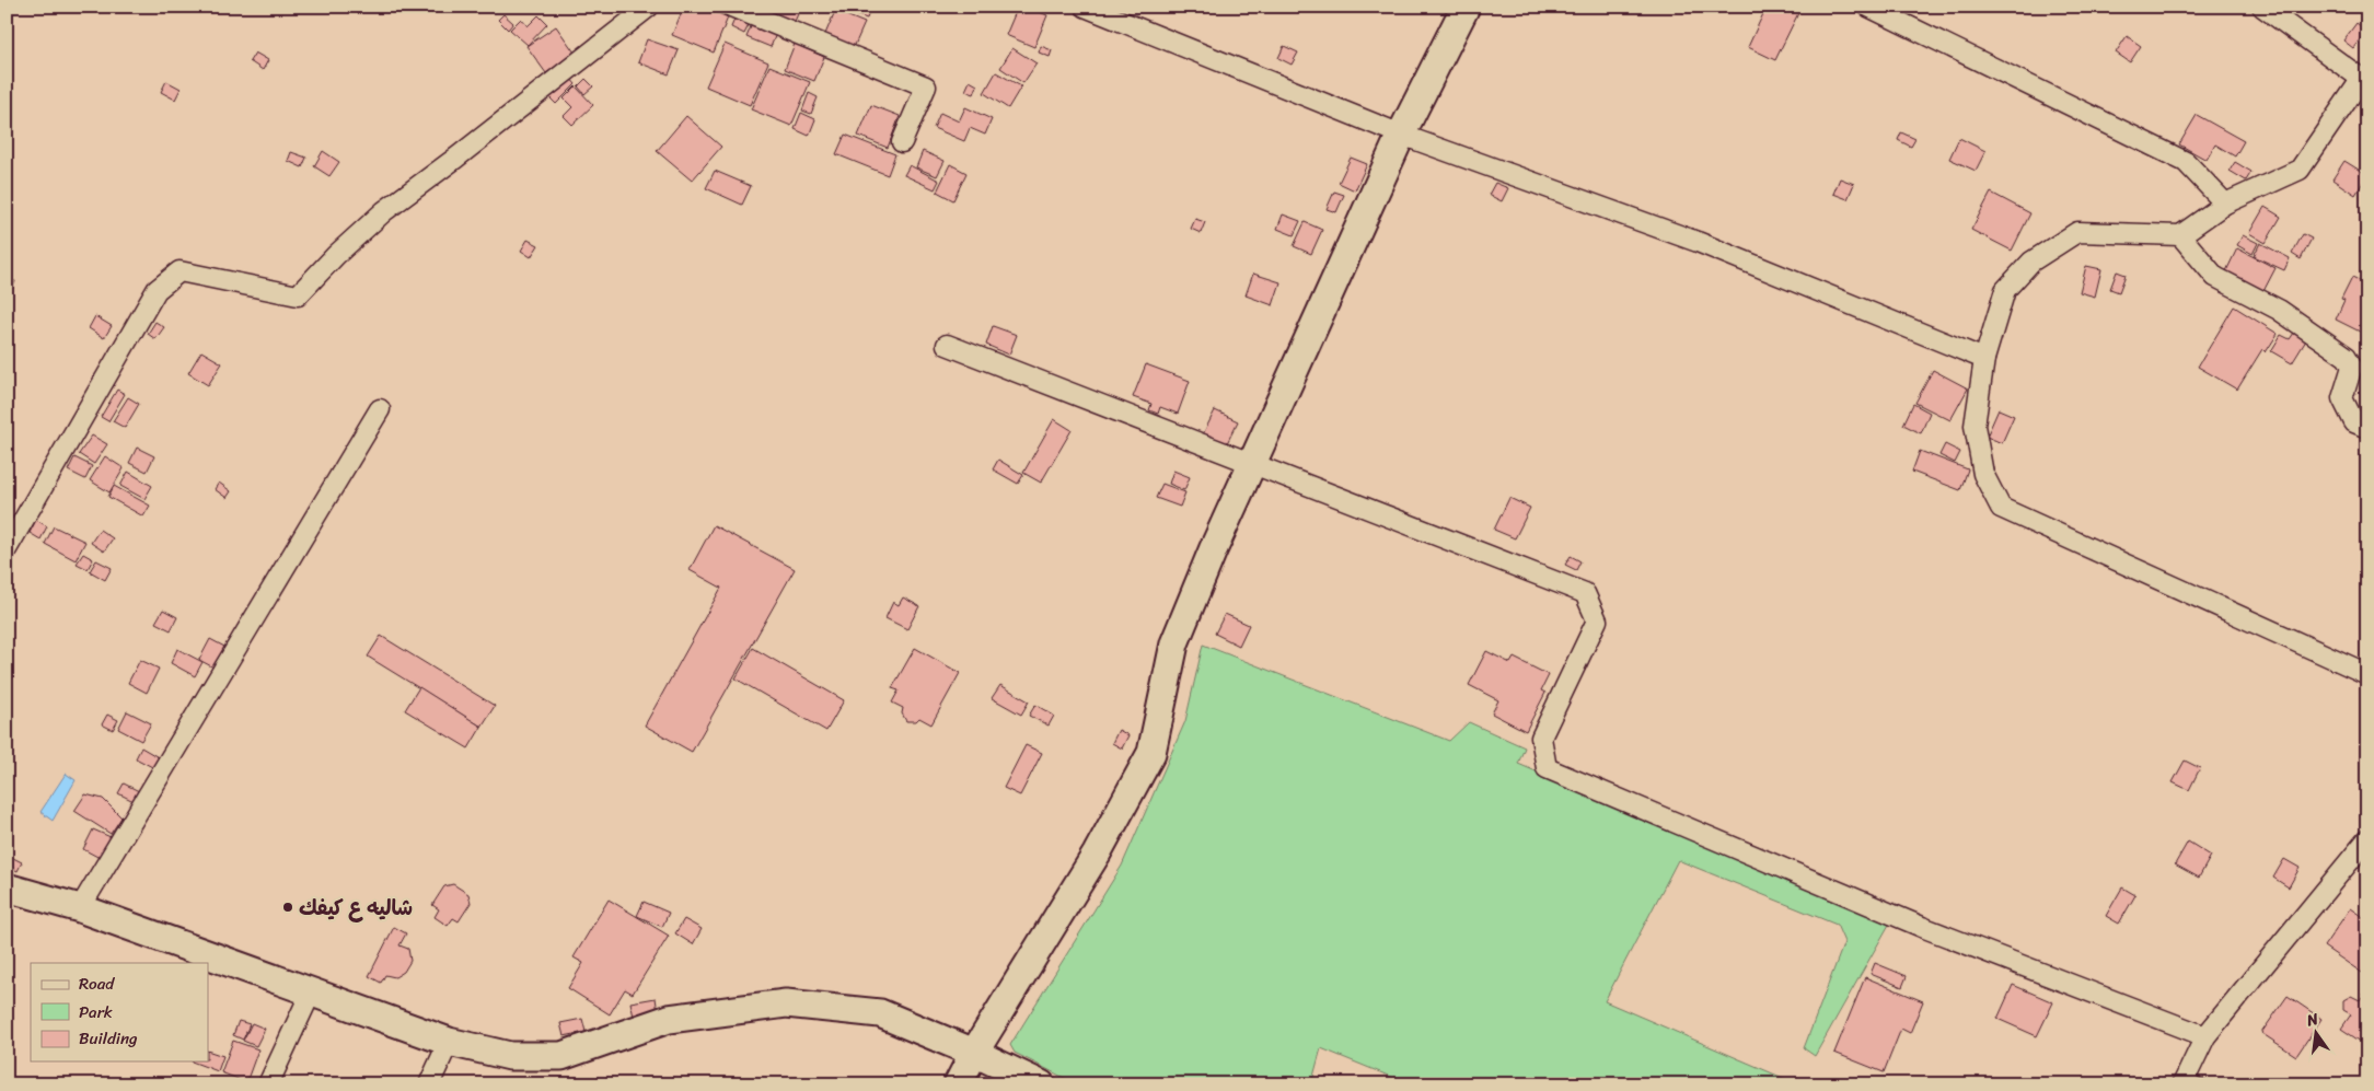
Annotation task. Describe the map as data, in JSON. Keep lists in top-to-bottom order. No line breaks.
{"places":["شاليه ع كيفك"],"legend":["Road","Park","Building"],"north":"top"}
